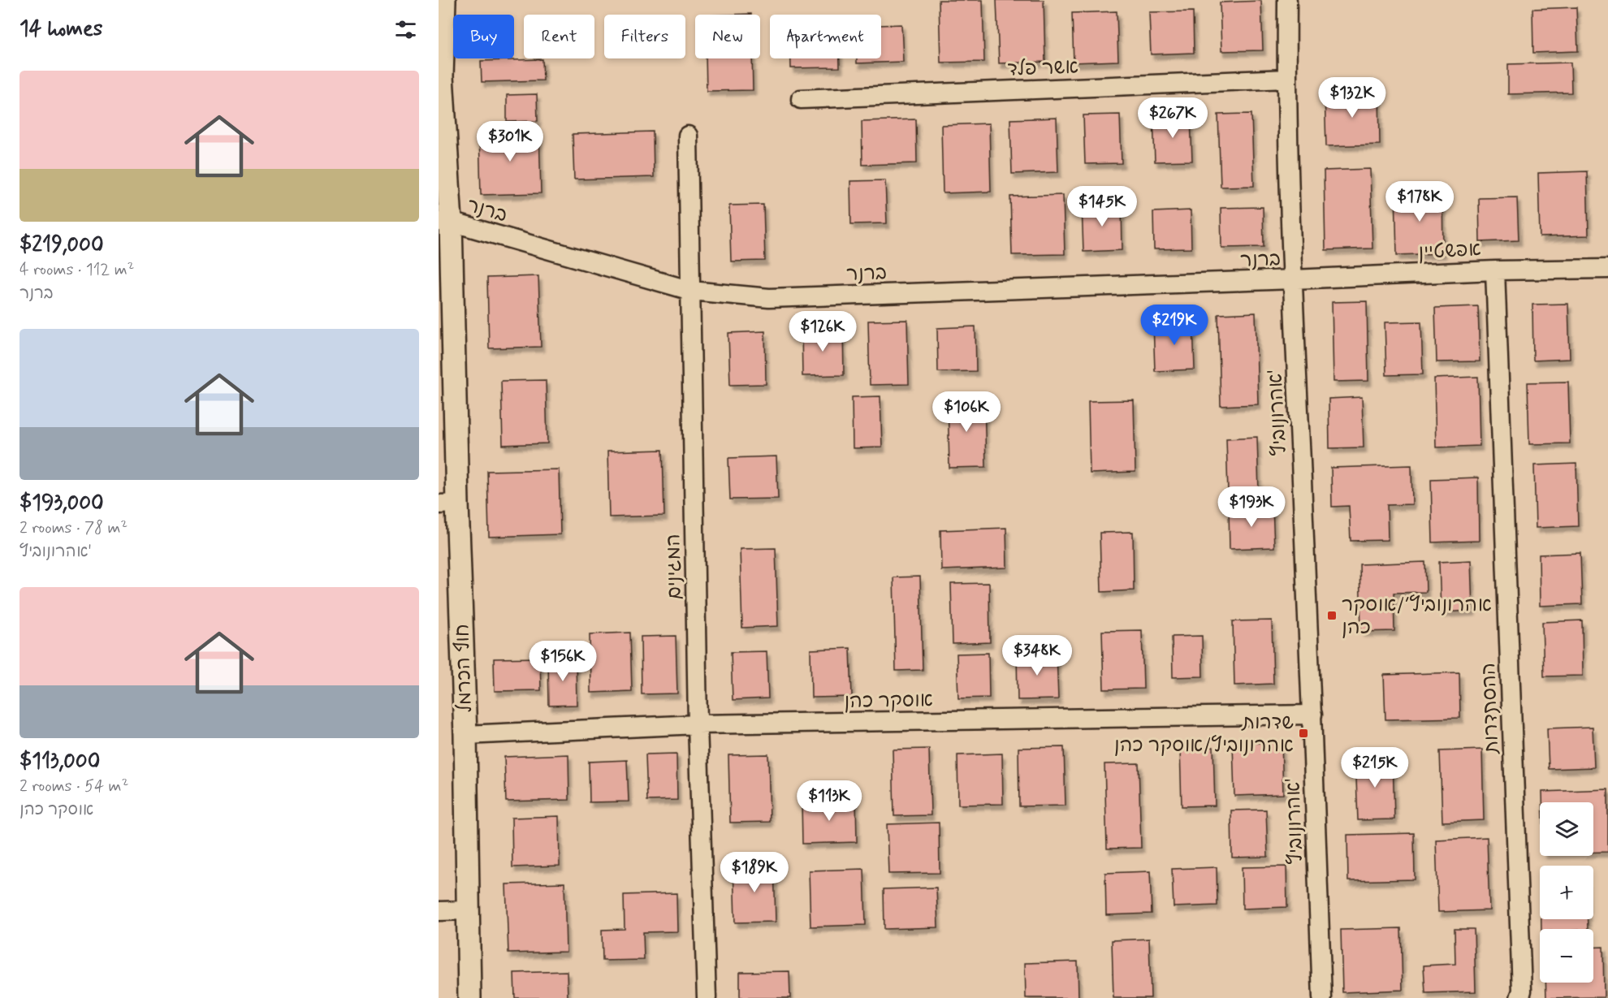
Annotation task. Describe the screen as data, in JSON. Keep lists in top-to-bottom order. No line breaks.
{"streets":{"street":["אשר פלד","ברנר","אפשטיין","אהרונוביץ'","המגינים","חוף הכרמל","אוסקר כהן","ההסתדרות"]},"crossings":[["אשר פלד","אהרונוביץ'"],["ברנר","אפשטיין"],["ברנר","אהרונוביץ'"],["ברנר","המגינים"],["ברנר","חוף הכרמל"],["אפשטיין","אהרונוביץ'"],["אפשטיין","ההסתדרות"],["אהרונוביץ'","אוסקר כהן"],["המגינים","אוסקר כהן"],["חוף הכרמל","אוסקר כהן"]],"places":{"transit":["אהרונוביץ׳/אוסקר כהן","שדרות אהרונוביץ/אוסקר כהן"]},"page":{"heading":"14 homes","chip":["Buy","Rent","Filters","New","Apartment"],"list":[{"name":"$219,000","note":"4 rooms · 112 m² · ברנר"},{"name":"$193,000","note":"2 rooms · 78 m² · אהרונוביץ'"},{"name":"$113,000","note":"2 rooms · 54 m² · אוסקר כהן"}],"price":["$132K","$267K","$301K","$178K","$145K","$219K","$126K","$106K","$193K","$348K","$156K","$215K","$113K","$189K"],"map_buttons":["+","−"]}}
